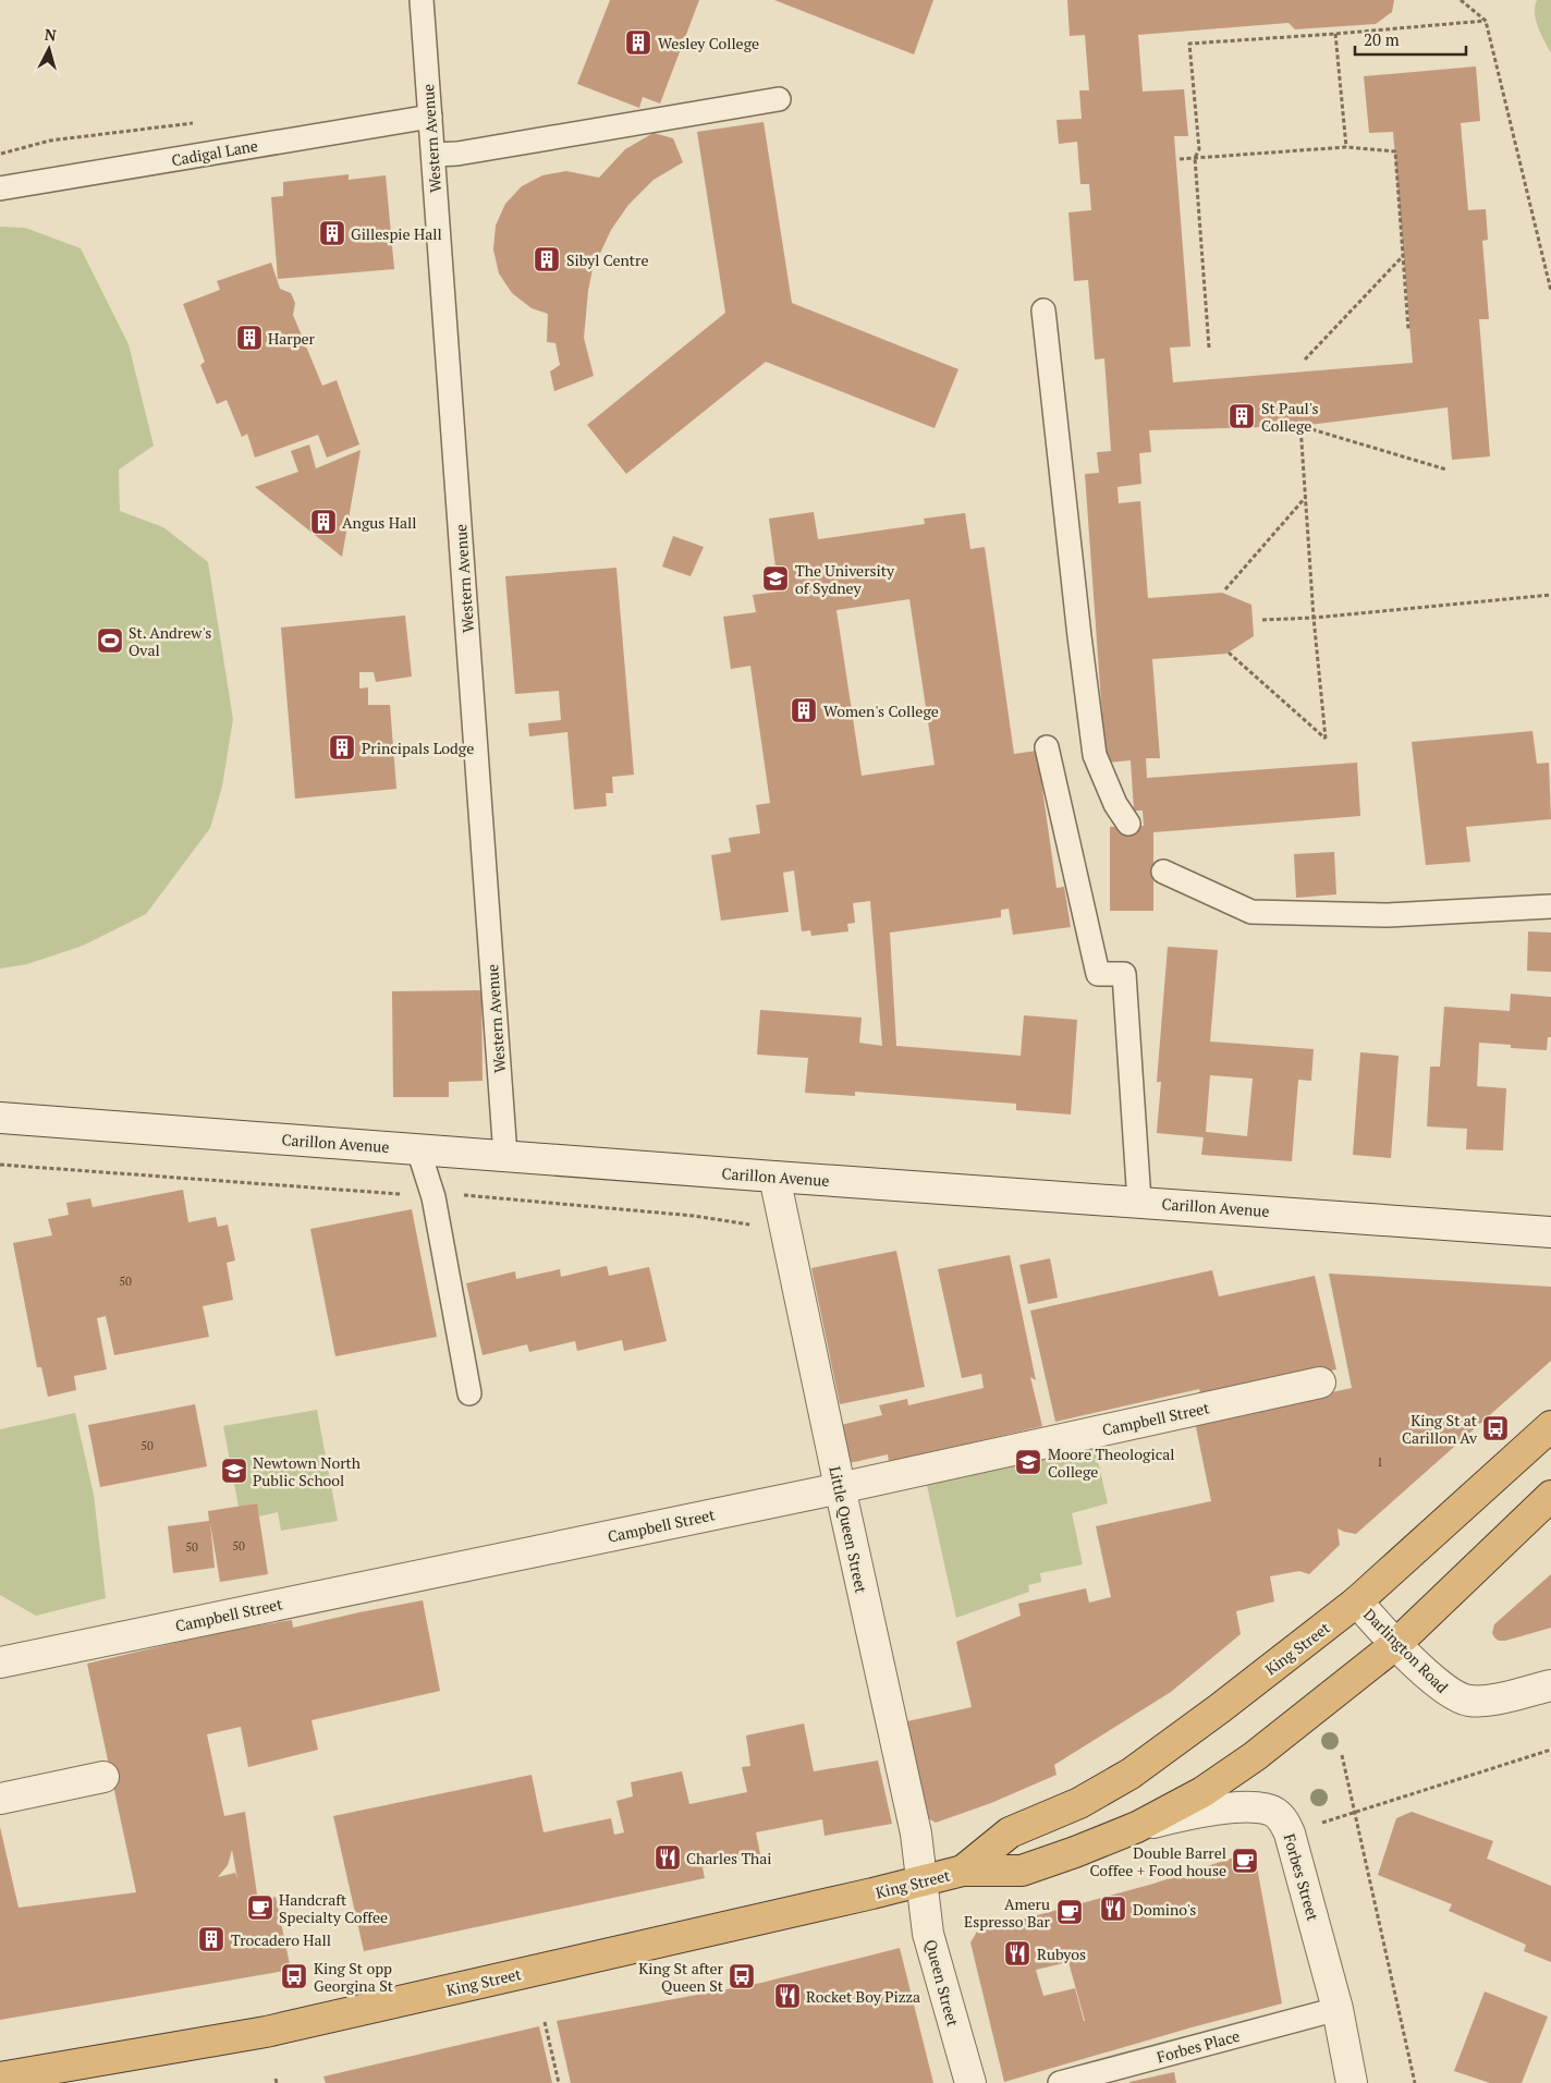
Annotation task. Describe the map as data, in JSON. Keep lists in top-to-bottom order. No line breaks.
{"streets":{"highway":["King Street"],"street":["Carillon Avenue","Campbell Street","Little Queen Street","Darlington Road","Forbes Street","Queen Street"],"lane":["Western Avenue","Cadigal Lane","Forbes Place"]},"crossings":[["Western Avenue","Cadigal Lane"],["Western Avenue","Carillon Avenue"],["Carillon Avenue","Little Queen Street"],["Campbell Street","Little Queen Street"],["Little Queen Street","King Street"],["Little Queen Street","Queen Street"],["King Street","Darlington Road"],["King Street","Forbes Street"],["King Street","Queen Street"],["Forbes Street","Forbes Place"]],"places":{"building":["Wesley College","Gillespie Hall","Sibyl Centre","Harper","St Paul's College","Angus Hall","Women's College","Principals Lodge","Trocadero Hall"],"school or university":["The University of Sydney","Moore Theological College","Newtown North Public School"],"sports":["St. Andrew's Oval"],"bus stop":["King St at Carillon Av","King St opp Georgina St","King St after Queen St"],"restaurant":["Charles Thai","Domino's","Rubyos","Rocket Boy Pizza"],"cafe":["Double Barrel Coffee + Food house","Handcraft Specialty Coffee","Ameru Espresso Bar"]},"house_numbers":["50","50","1","50","50"],"scale_bar":"20 m","north":"top"}
